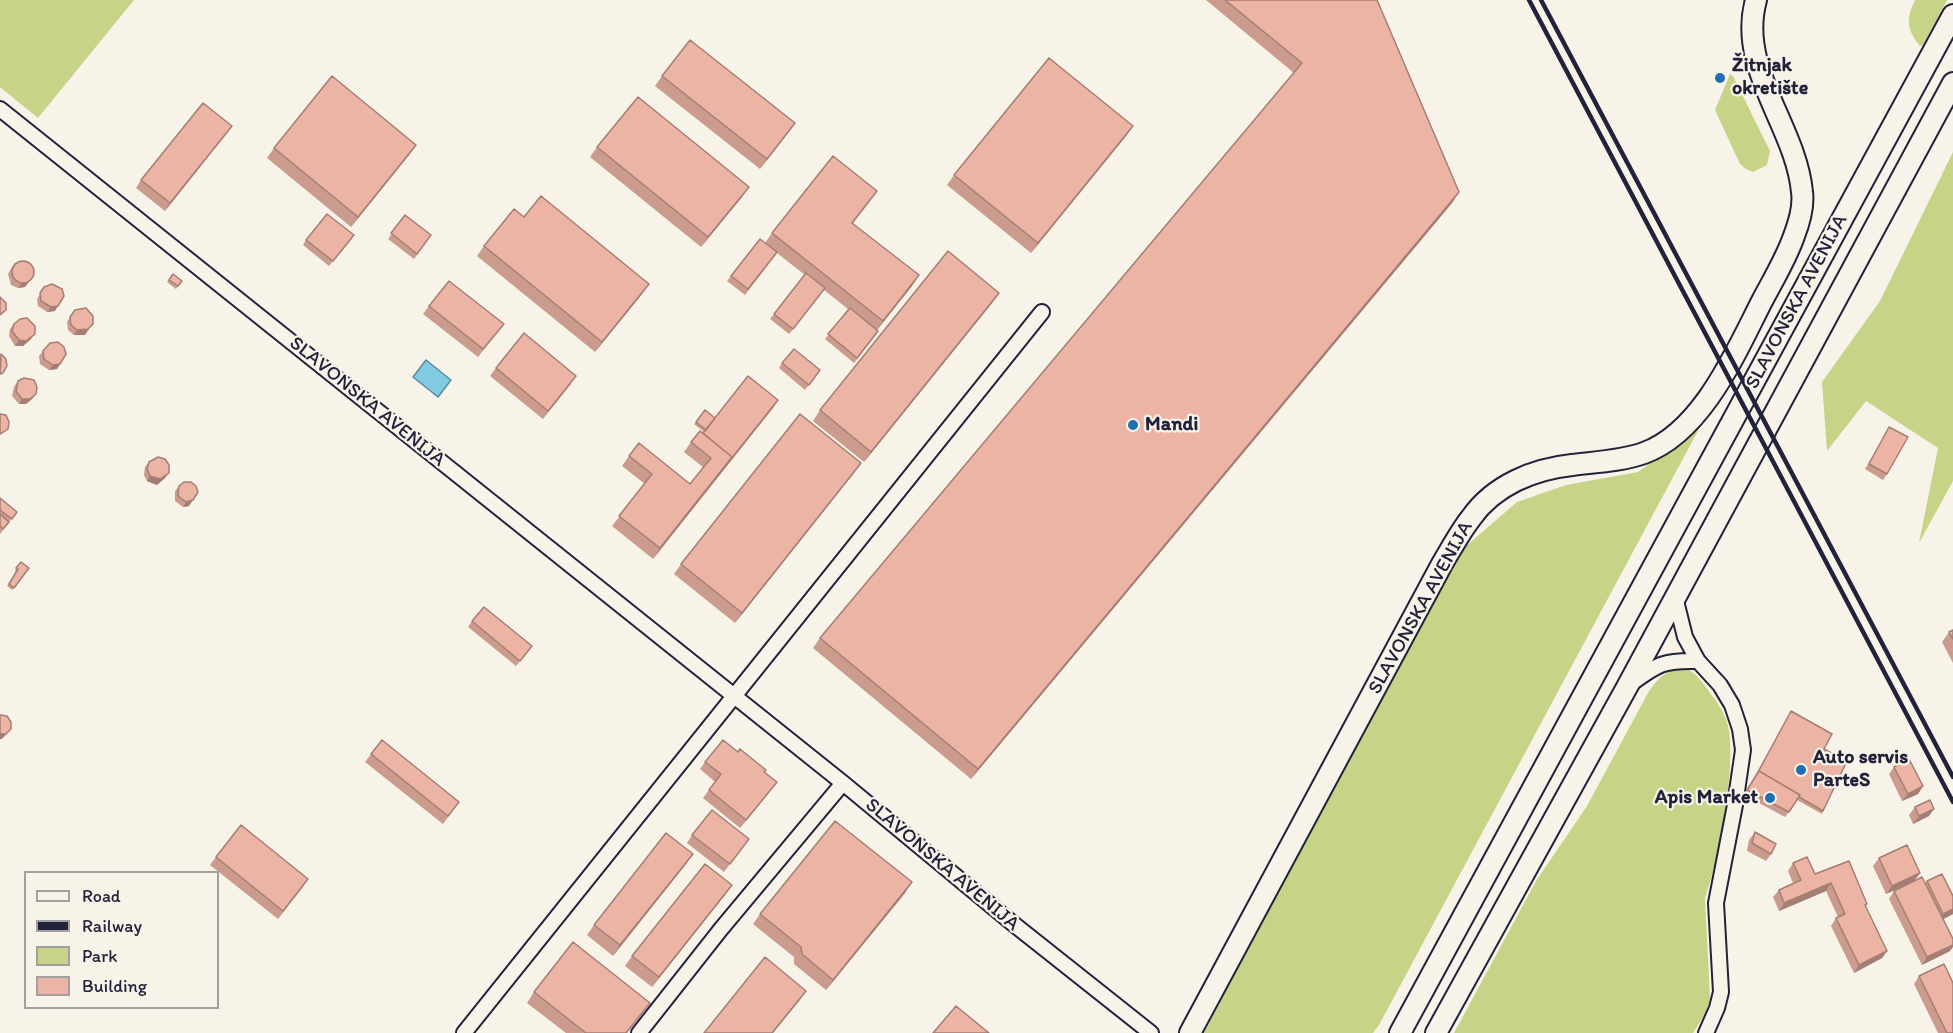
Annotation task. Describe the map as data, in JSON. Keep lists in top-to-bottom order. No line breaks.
{"streets":{"main road":["SLAVONSKA AVENIJA"]},"places":["Žitnjak okretište","Mandi","Auto servis ParteS","Apis Market"],"legend":["Road","Railway","Park","Building"]}
